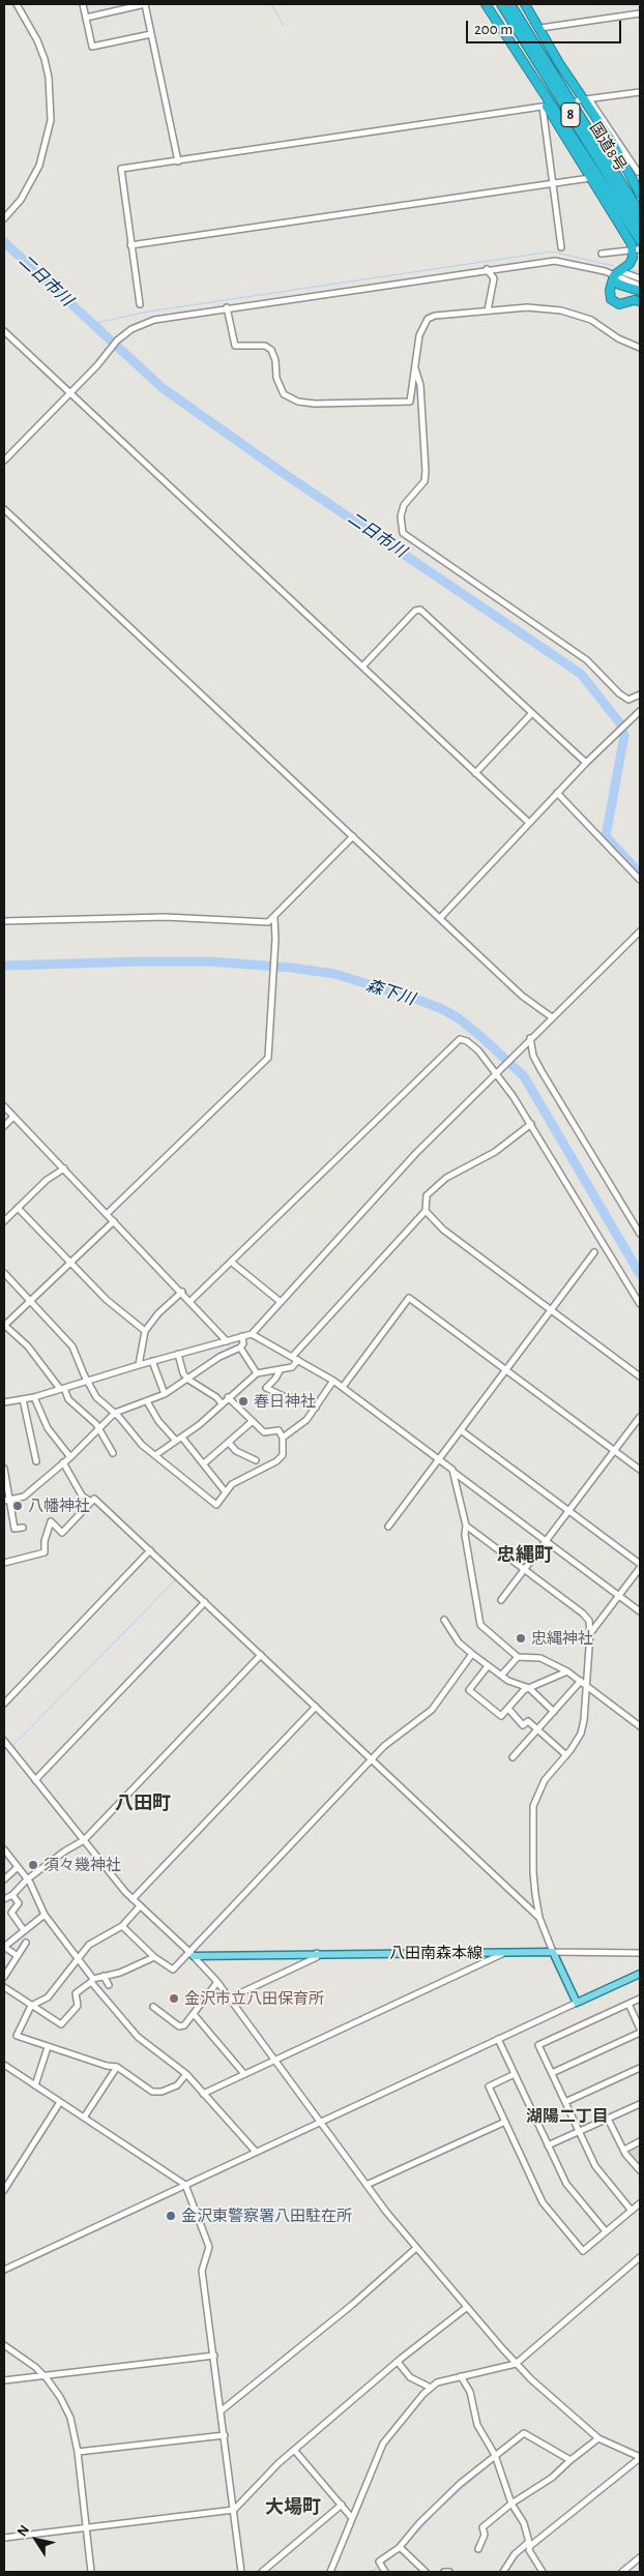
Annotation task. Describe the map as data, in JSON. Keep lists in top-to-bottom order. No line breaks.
{"streets":{"highway":["8","国道8号"],"main road":["八田南森本線"]},"districts":["忠縄町","八田町","湖陽二丁目","大場町"],"water":["二日市川","森下川"],"places":["春日神社","八幡神社","忠縄神社","須々幾神社","金沢市立八田保育所","金沢東警察署八田駐在所"],"scale_bar":"200 m","north":"top left"}
